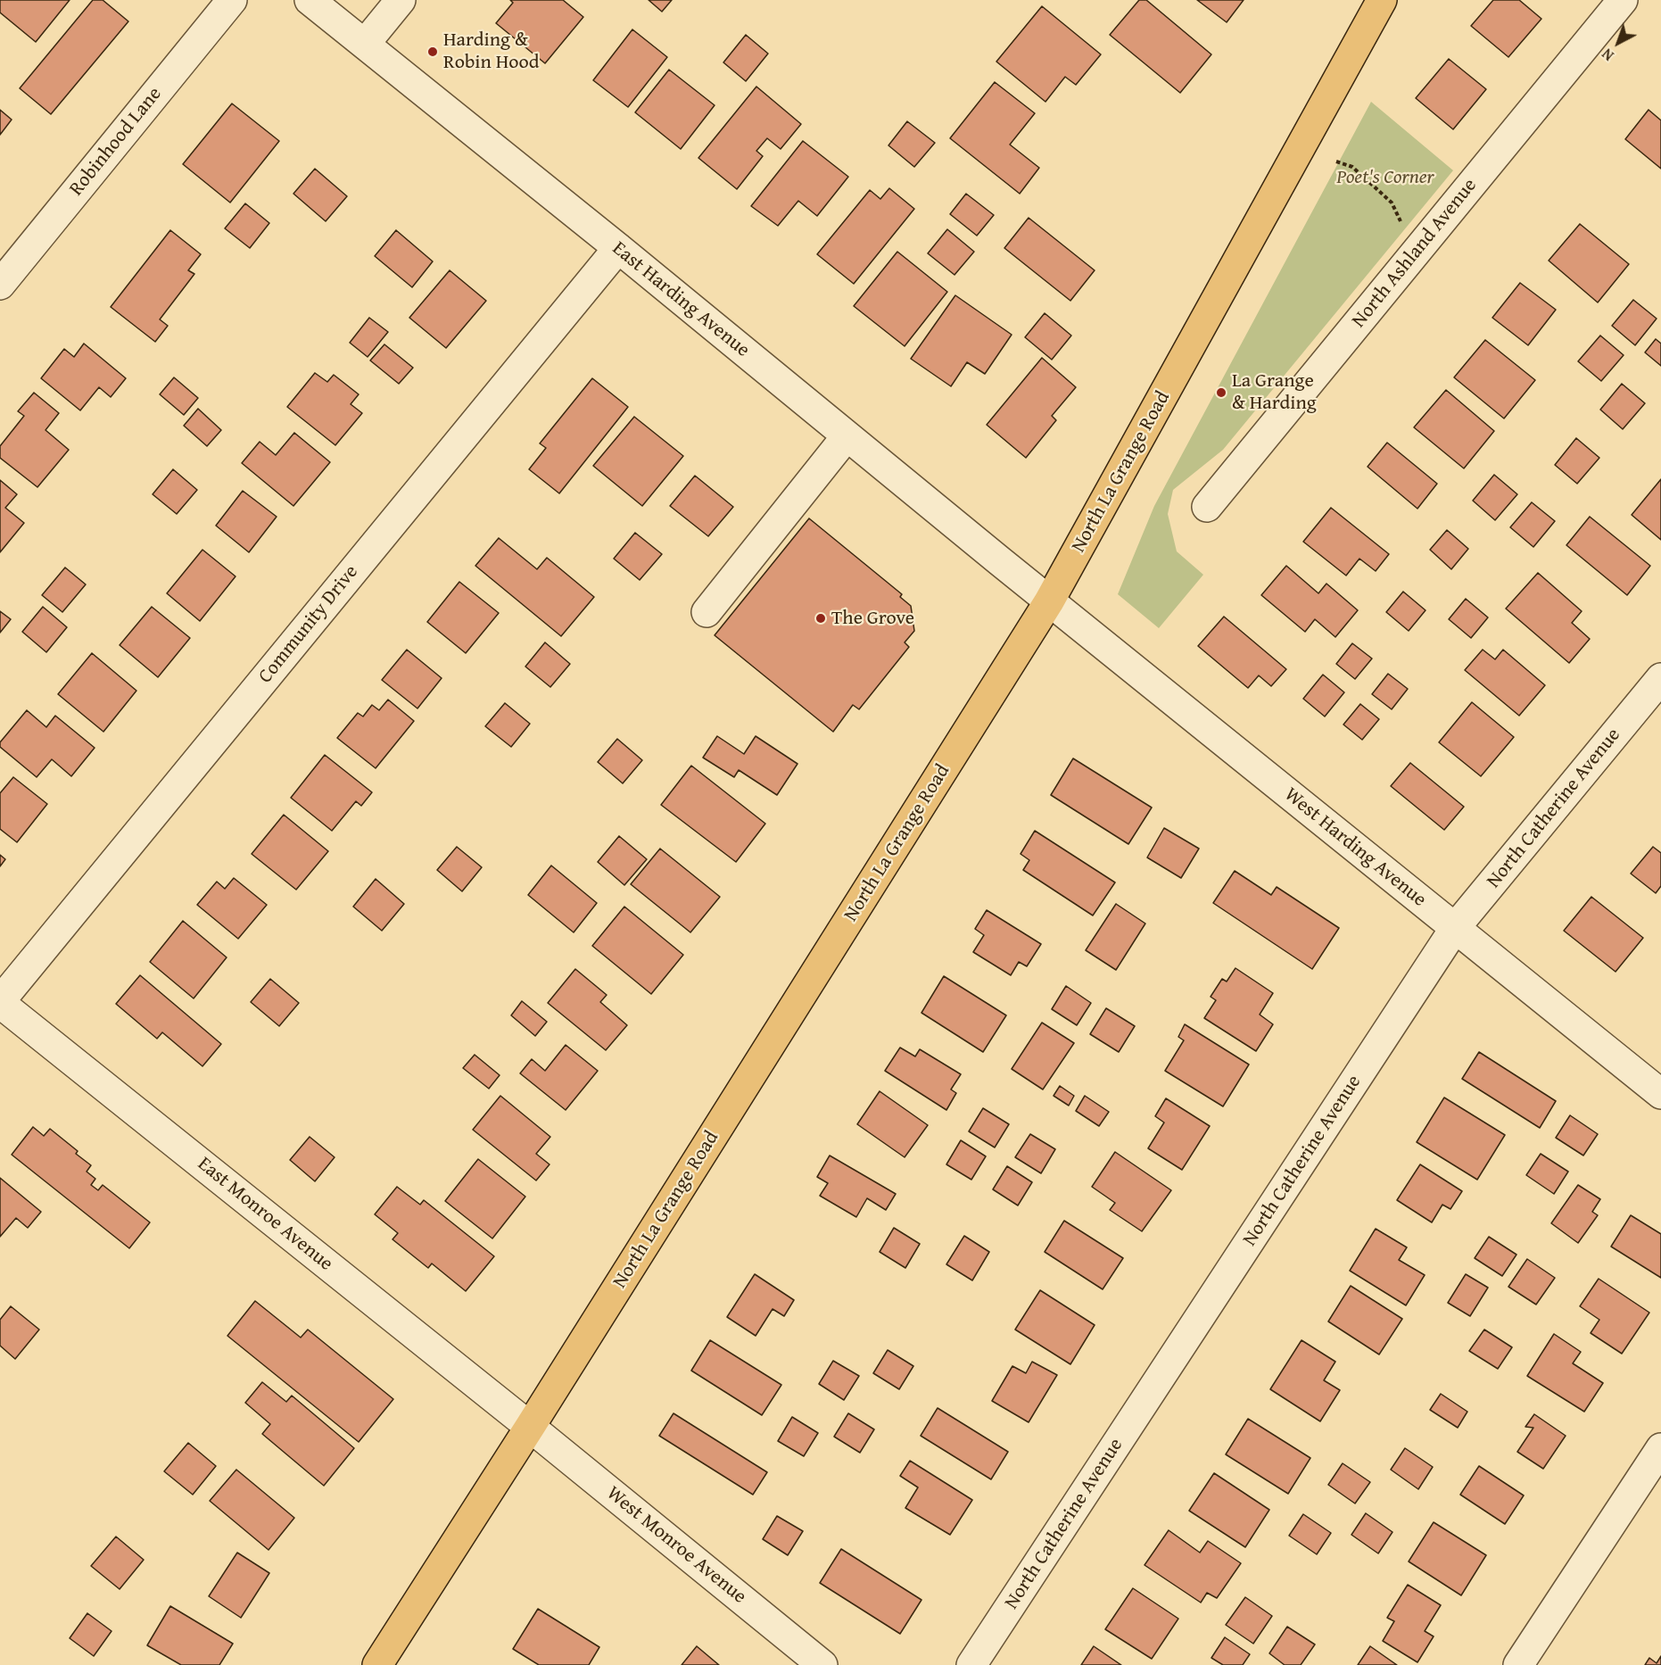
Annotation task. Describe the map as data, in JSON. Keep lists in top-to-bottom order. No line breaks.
{"streets":{"main road":["North La Grange Road"],"street":["Robinhood Lane","North Ashland Avenue","East Harding Avenue","Community Drive","North Catherine Avenue","West Harding Avenue","East Monroe Avenue","West Monroe Avenue"]},"crossings":[["East Harding Avenue","North La Grange Road"],["East Harding Avenue","Community Drive"],["East Harding Avenue","West Harding Avenue"],["North La Grange Road","West Harding Avenue"],["North La Grange Road","East Monroe Avenue"],["North La Grange Road","West Monroe Avenue"],["Community Drive","East Monroe Avenue"],["North Catherine Avenue","West Harding Avenue"],["East Monroe Avenue","West Monroe Avenue"]],"parks":["Poet's Corner"],"places":["Harding & Robin Hood","La Grange & Harding","The Grove"],"north":"bottom left"}
